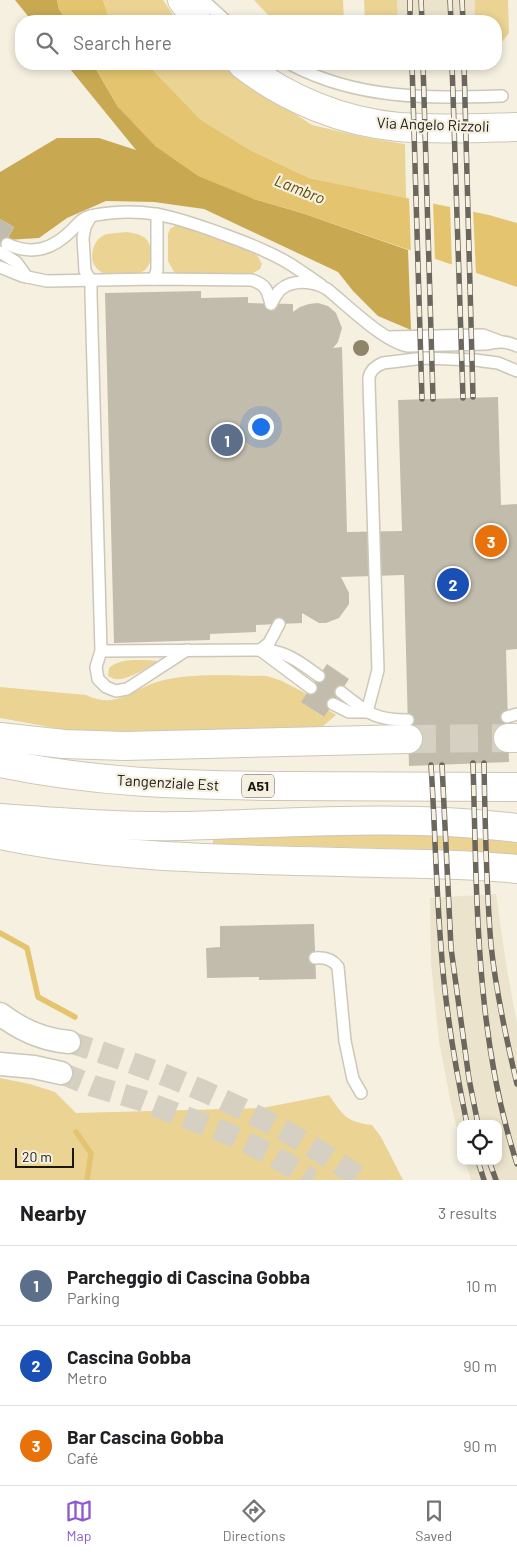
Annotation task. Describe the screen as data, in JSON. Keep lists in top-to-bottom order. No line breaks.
{"streets":{"main road":["Via Angelo Rizzoli","Tangenziale Est","A51"]},"water":["Lambro"],"scale_bar":"20 m","page":{"search":"Search here","pins":["1","3","2"],"scale":"20 m","heading":["Nearby","3 results"],"list":[{"mark":"1","name":"Parcheggio di Cascina Gobba","note":"Parking","value":"10 m"},{"mark":"2","name":"Cascina Gobba","note":"Metro","value":"90 m"},{"mark":"3","name":"Bar Cascina Gobba","note":"Café","value":"90 m"}],"nav":["Map","Directions","Saved"]}}
